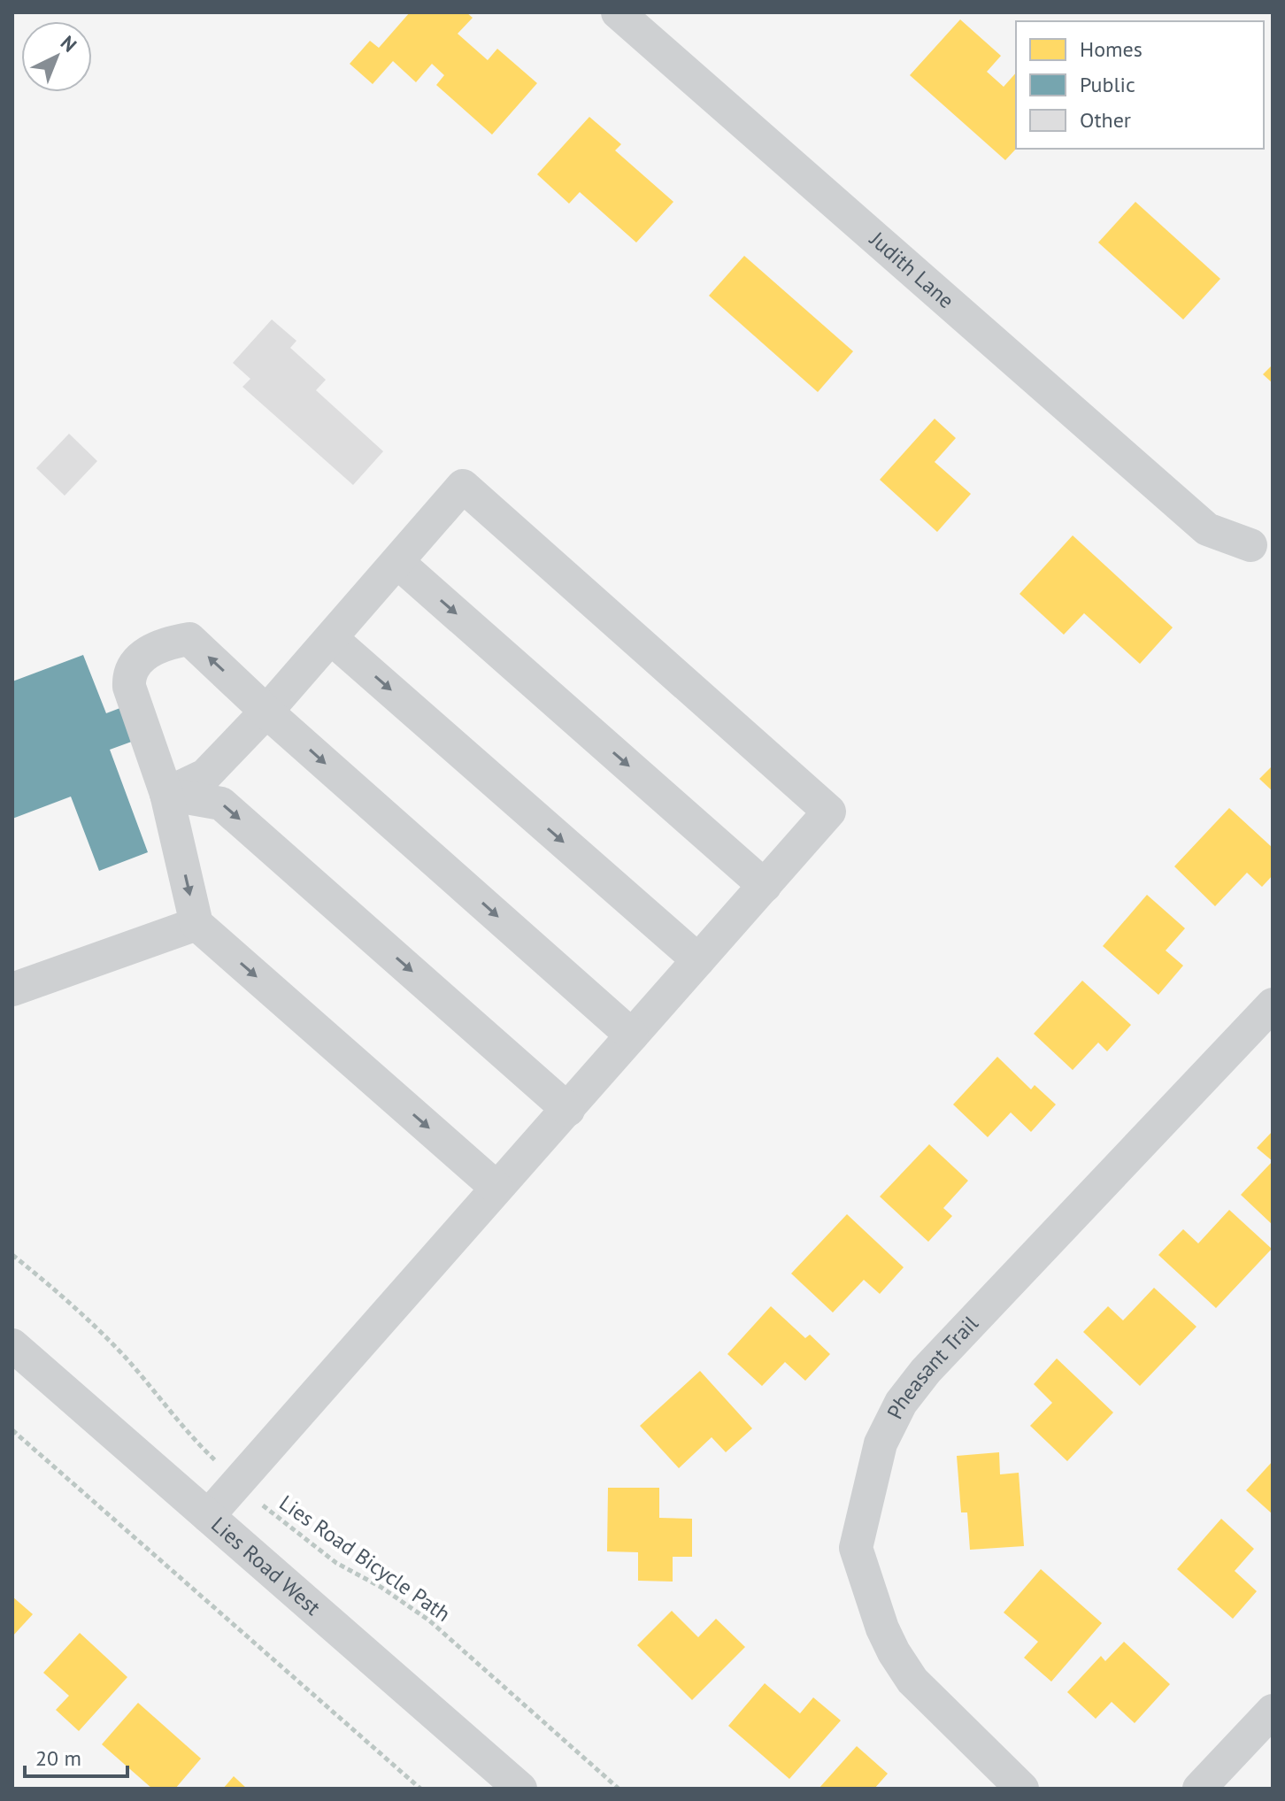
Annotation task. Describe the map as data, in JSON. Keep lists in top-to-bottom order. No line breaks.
{"streets":{"street":["Judith Lane","Pheasant Trail","Lies Road West"],"path":["Lies Road Bicycle Path"]},"legend":["Homes","Public","Other"],"scale_bar":"20 m","north":"top right"}
